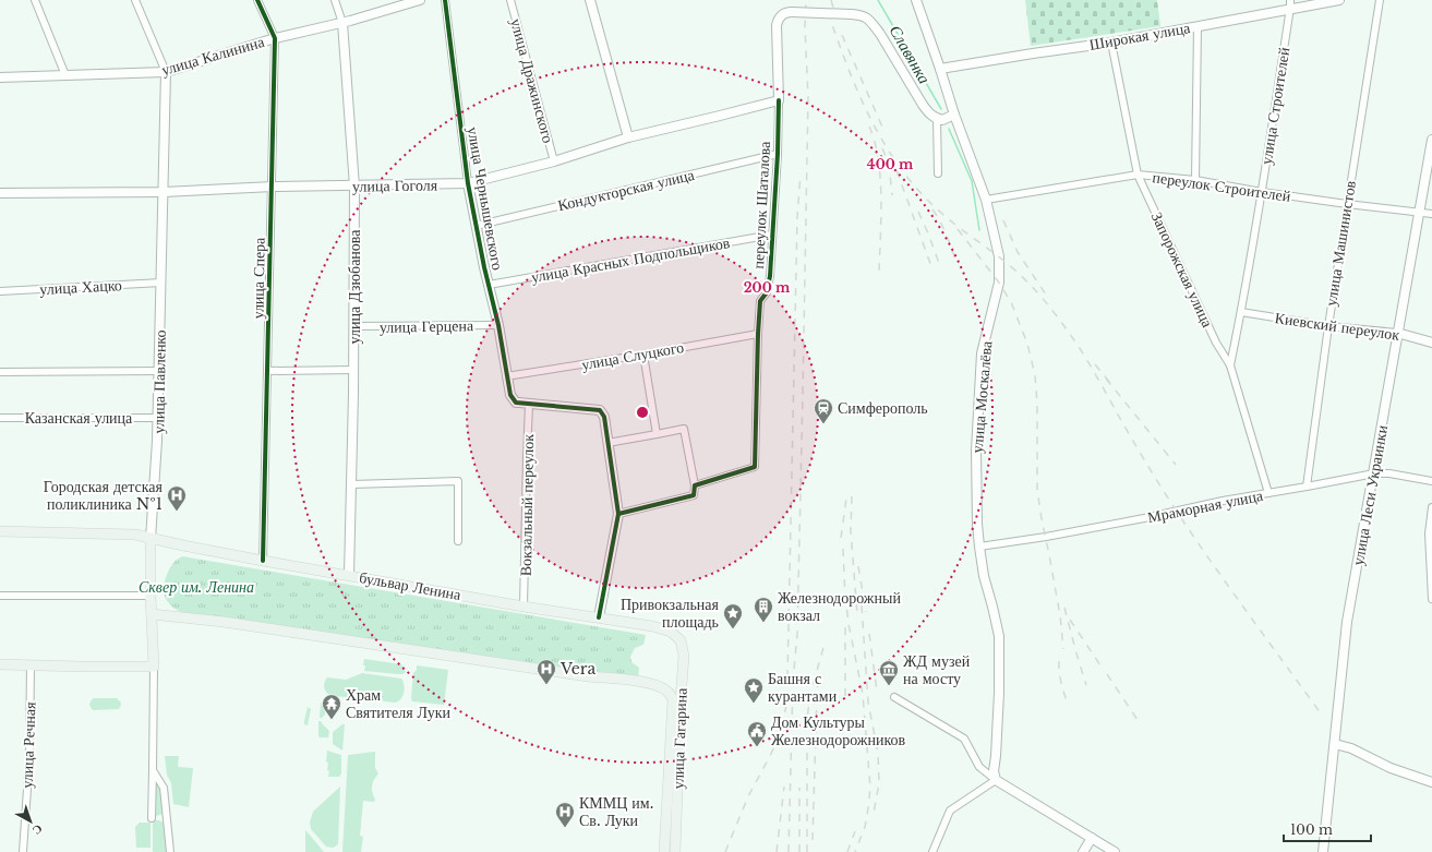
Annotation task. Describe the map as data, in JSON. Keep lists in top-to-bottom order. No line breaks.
{"streets":{"main road":["Широкая улица","улица Калинина","улица Гоголя","улица Чернышевского","улица Дзюбанова","Киевский переулок","улица Павленко","улица Москалёва","улица Леси Украинки","бульвар Ленина","улица Гагарина"],"street":["улица Дражинского","улица Строителей","переулок Строителей","Кондукторская улица","переулок Шаталова","улица Машинистов","улица Красных Подпольщиков","Запорожская улица","улица Спера","улица Хацко","улица Герцена","улица Слуцкого","Казанская улица","Вокзальный переулок","Мраморная улица","улица Речная"]},"crossings":[["Широкая улица","улица Строителей"],["Широкая улица","Запорожская улица"],["Широкая улица","улица Москалёва"],["улица Калинина","улица Спера"],["улица Калинина","улица Дзюбанова"],["улица Калинина","улица Павленко"],["улица Дражинского","улица Гоголя"],["улица Строителей","переулок Строителей"],["улица Строителей","Запорожская улица"],["улица Строителей","Киевский переулок"],["улица Гоголя","улица Чернышевского"],["улица Гоголя","переулок Шаталова"],["улица Гоголя","улица Спера"],["улица Гоголя","улица Дзюбанова"],["улица Гоголя","улица Павленко"],["переулок Строителей","улица Машинистов"],["переулок Строителей","Запорожская улица"],["переулок Строителей","улица Москалёва"],["переулок Строителей","улица Леси Украинки"],["Кондукторская улица","улица Чернышевского"],["Кондукторская улица","переулок Шаталова"],["улица Чернышевского","улица Красных Подпольщиков"],["улица Чернышевского","улица Герцена"],["улица Чернышевского","улица Слуцкого"],["улица Чернышевского","Вокзальный переулок"],["переулок Шаталова","улица Красных Подпольщиков"],["переулок Шаталова","улица Слуцкого"],["улица Машинистов","Киевский переулок"],["улица Машинистов","Мраморная улица"],["Запорожская улица","Мраморная улица"],["улица Спера","бульвар Ленина"],["улица Хацко","улица Павленко"],["улица Дзюбанова","улица Герцена"],["улица Дзюбанова","бульвар Ленина"],["Киевский переулок","улица Леси Украинки"],["улица Павленко","Казанская улица"],["улица Павленко","бульвар Ленина"],["улица Павленко","улица Гагарина"],["улица Москалёва","Мраморная улица"],["улица Леси Украинки","Мраморная улица"],["Вокзальный переулок","бульвар Ленина"],["бульвар Ленина","улица Гагарина"]],"water":["Славянка"],"parks":["Сквер им. Ленина"],"places":{"station":["Симферополь"],"hospital":["Городская детская поликлиника №1","Vera","КММЦ им. Св. Луки"],"building":["Железнодорожный вокзал"],"place":["Привокзальная площадь","Башня с курантами"],"museum":["ЖД музей на мосту"],"temple":["Храм Святителя Луки"],"public building":["Дом Культуры Железнодорожников"]},"scale_bar":"100 m","north":"bottom right","rings":["400 m","200 m"]}
